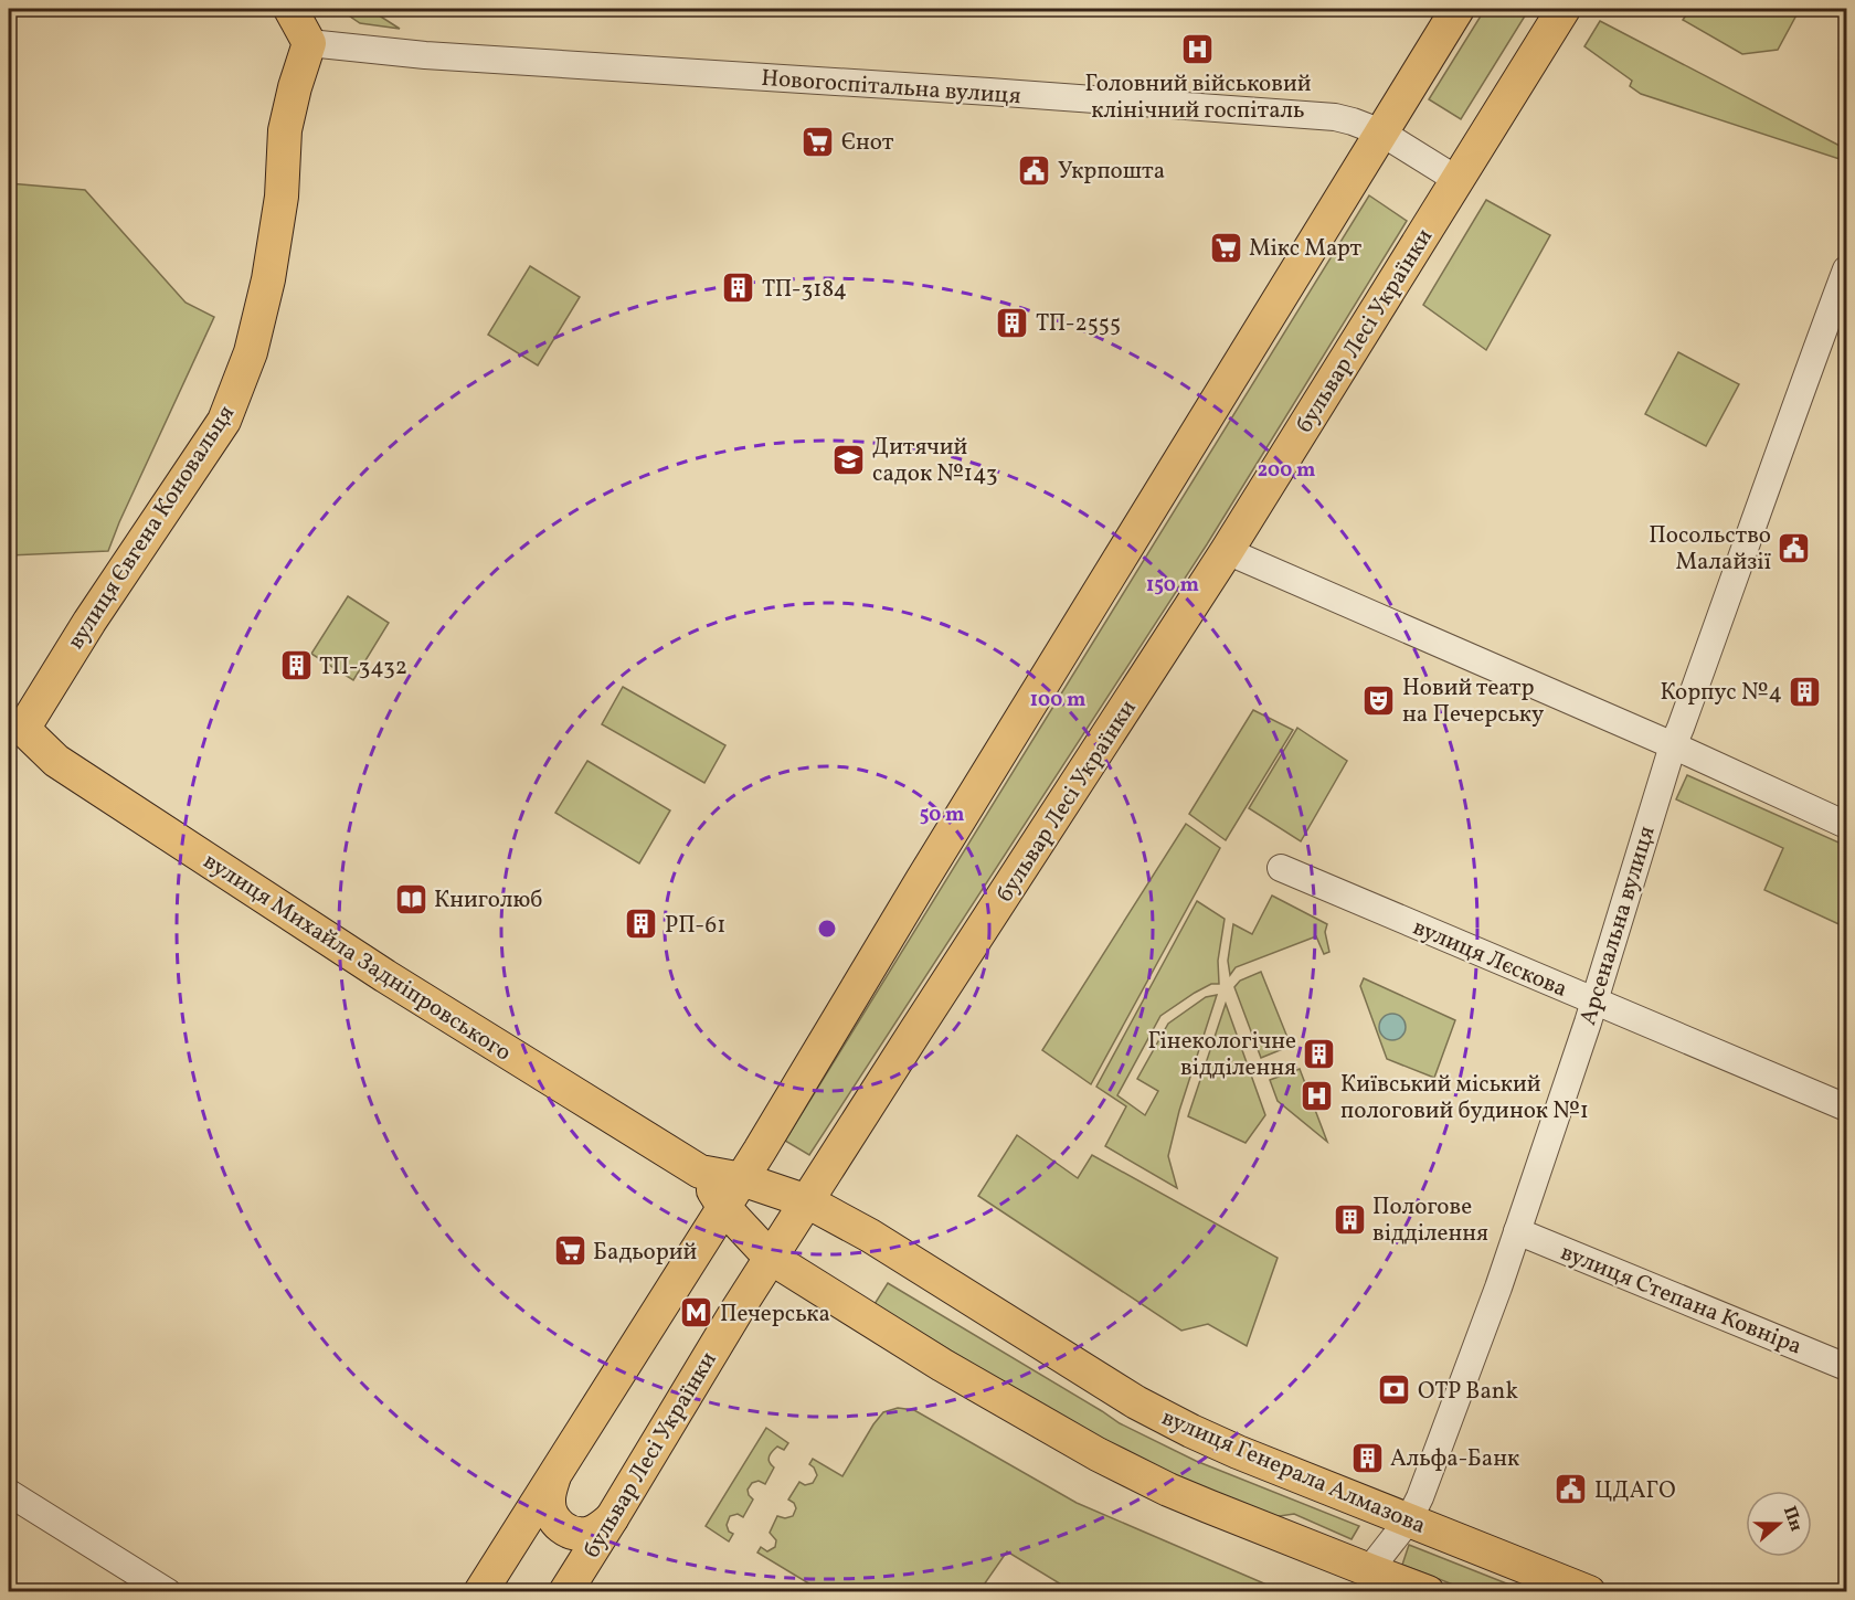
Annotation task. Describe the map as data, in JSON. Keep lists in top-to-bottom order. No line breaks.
{"streets":{"main road":["бульвар Лесі Українки","вулиця Євгена Коновальця","вулиця Михайла Задніпровського","вулиця Генерала Алмазова"],"street":["Новогоспітальна вулиця","Арсенальна вулиця","вулиця Лєскова","вулиця Степана Ковніра"]},"crossings":[["Новогоспітальна вулиця","бульвар Лесі Українки"],["Новогоспітальна вулиця","вулиця Євгена Коновальця"],["бульвар Лесі Українки","вулиця Михайла Задніпровського"],["бульвар Лесі Українки","вулиця Генерала Алмазова"],["вулиця Євгена Коновальця","вулиця Михайла Задніпровського"],["Арсенальна вулиця","вулиця Лєскова"],["Арсенальна вулиця","вулиця Степана Ковніра"],["Арсенальна вулиця","вулиця Генерала Алмазова"],["вулиця Михайла Задніпровського","вулиця Генерала Алмазова"]],"places":{"hospital":["Головний військовий клінічний госпіталь","Київський міський пологовий будинок №1"],"supermarket":["Єнот","Мікс Март","Бадьорий"],"public building":["Укрпошта","Посольство Малайзії","ЦДАГО"],"building":["ТП-3184","ТП-2555","ТП-3432","Корпус №4","РП-61","Гінекологічне відділення","Пологове відділення","Альфа-Банк"],"school or university":["Дитячий садок №143"],"theatre":["Новий театр на Печерську"],"library":["Книголюб"],"metro station":["Печерська"],"bank":["OTP Bank"]},"north":"right","rings":["200 m","150 m","100 m","50 m"]}
